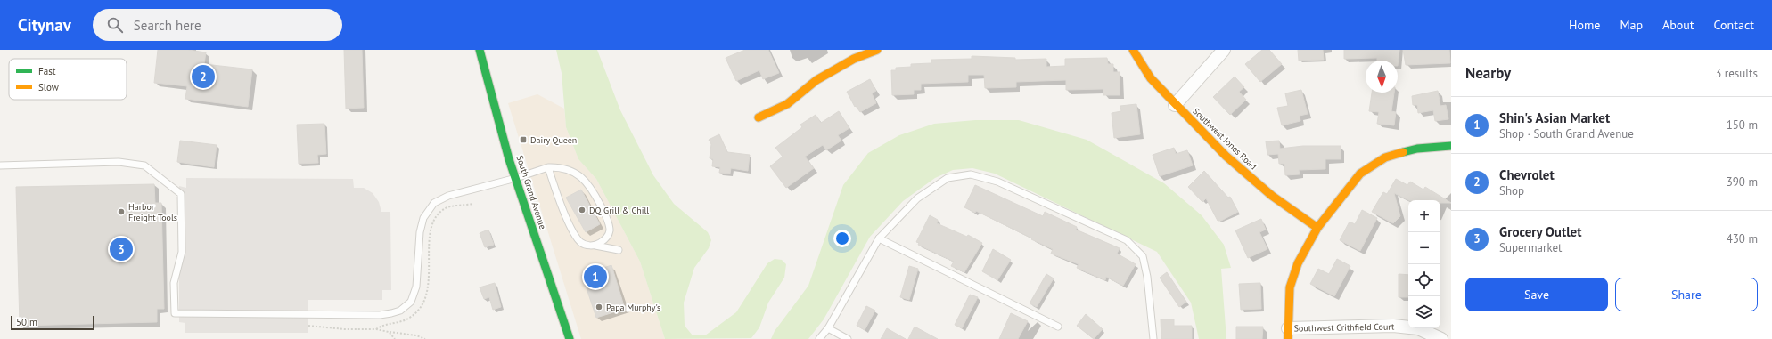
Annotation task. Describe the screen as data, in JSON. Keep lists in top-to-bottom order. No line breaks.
{"streets":{"street":["Southwest Jones Road","South Grand Avenue","Southwest Crithfield Court"]},"places":{"transit":["Dairy Queen"],"other":["DQ Grill & Chill","Harbor Freight Tools","Papa Murphy's"]},"legend":["Fast","Slow"],"scale_bar":"50 m","north":"bottom","page":{"header":"Citynav","search":"Search here","nav":["Home","Map","About","Contact"],"heading":["Nearby","3 results"],"pins":["2","3","1"],"list":[{"mark":"1","name":"Shin's Asian Market","note":"Shop · South Grand Avenue","value":"150 m"},{"mark":"2","name":"Chevrolet","note":"Shop","value":"390 m"},{"mark":"3","name":"Grocery Outlet","note":"Supermarket","value":"430 m"}],"map_buttons":["+","−"],"buttons":["Save","Share"],"scale":"50 m"}}
